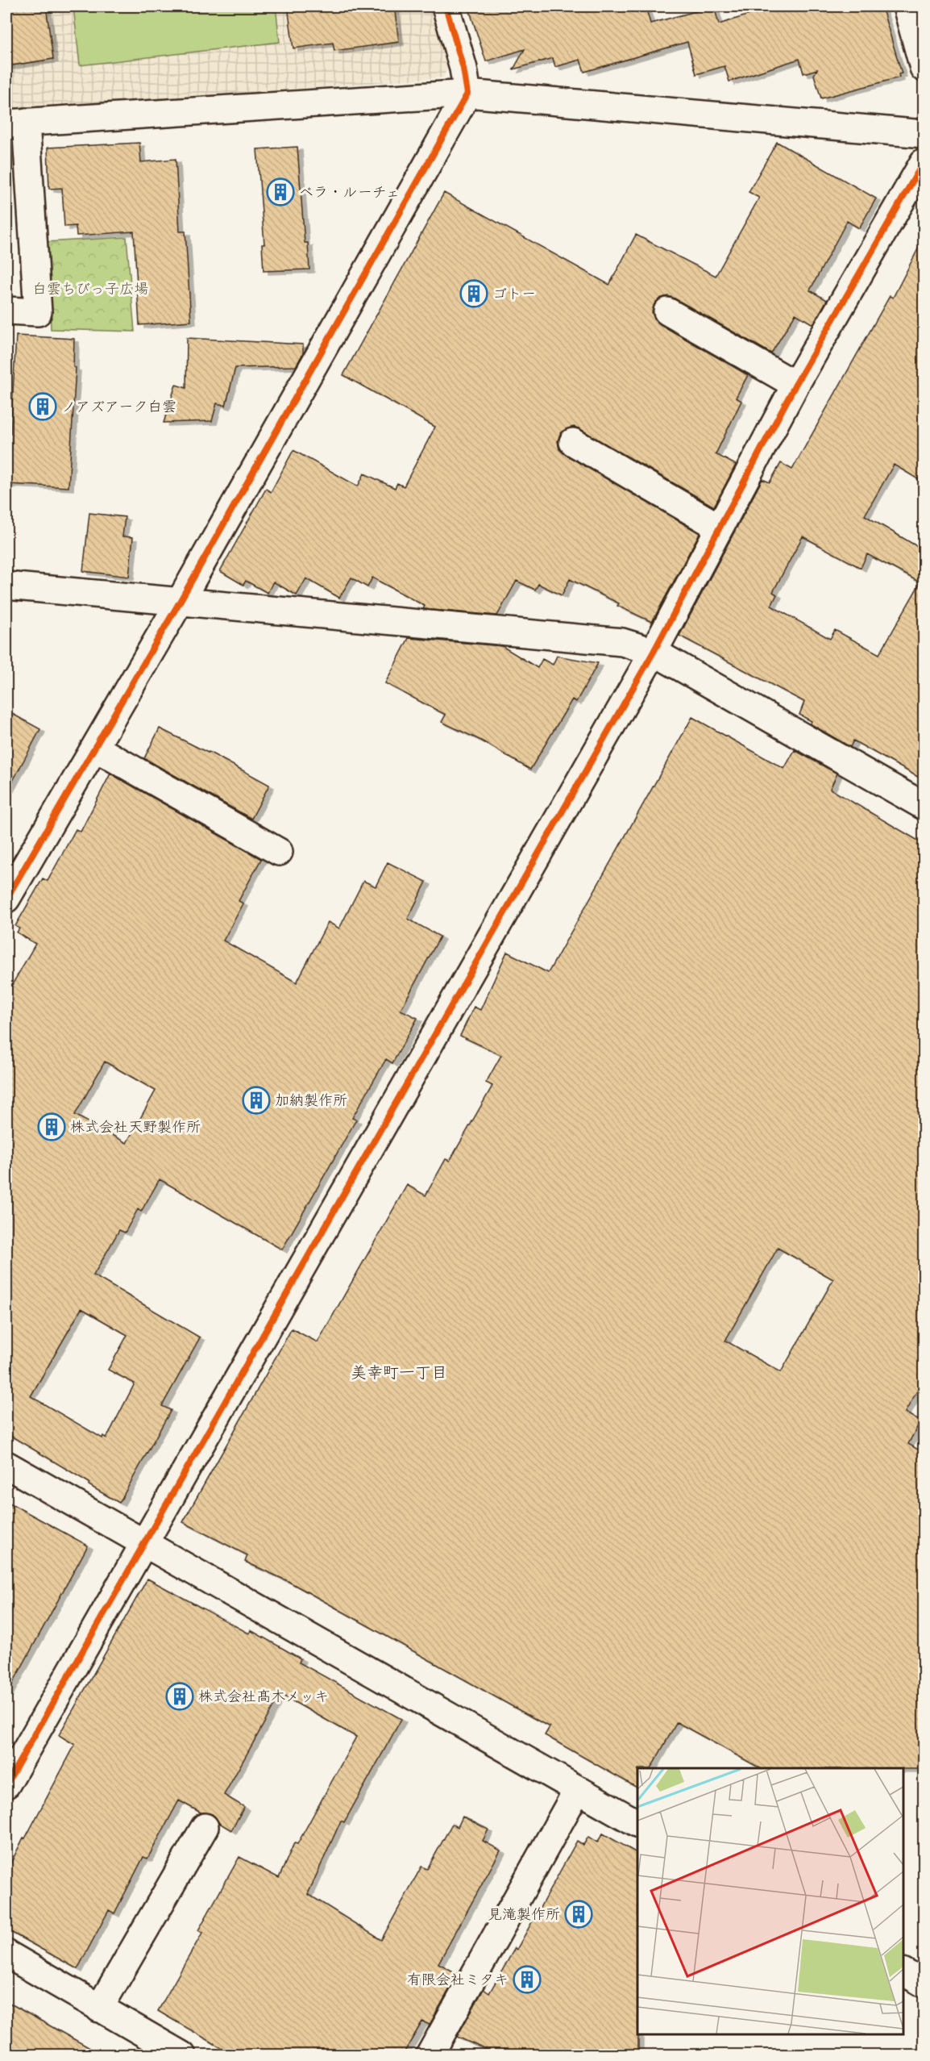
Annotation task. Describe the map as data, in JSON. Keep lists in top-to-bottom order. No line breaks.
{"districts":["美幸町一丁目"],"parks":["白雲ちびっ子広場"],"places":{"building":["ベラ・ルーチェ","ゴトー","ノアズアーク白雲","加納製作所","株式会社天野製作所","株式会社髙木メッキ","見滝製作所","有限会社ミタキ"]}}
